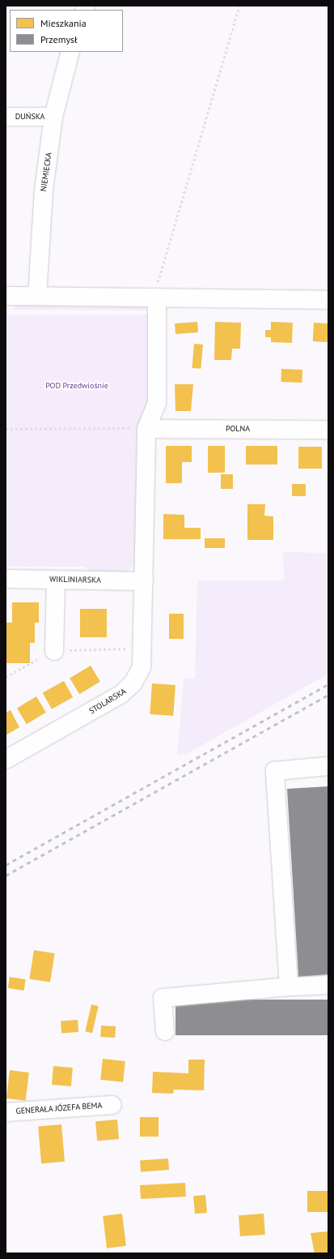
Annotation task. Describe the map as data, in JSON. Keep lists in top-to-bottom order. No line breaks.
{"streets":{"street":["DUŃSKA","NIEMIECKA","POLNA","WIKLINIARSKA","STOLARSKA","GENERAŁA JÓZEFA BEMA"]},"crossings":[["DUŃSKA","NIEMIECKA"],["WIKLINIARSKA","STOLARSKA"]],"parks":["POD Przedwiośnie"],"legend":["Mieszkania","Przemysł"]}
